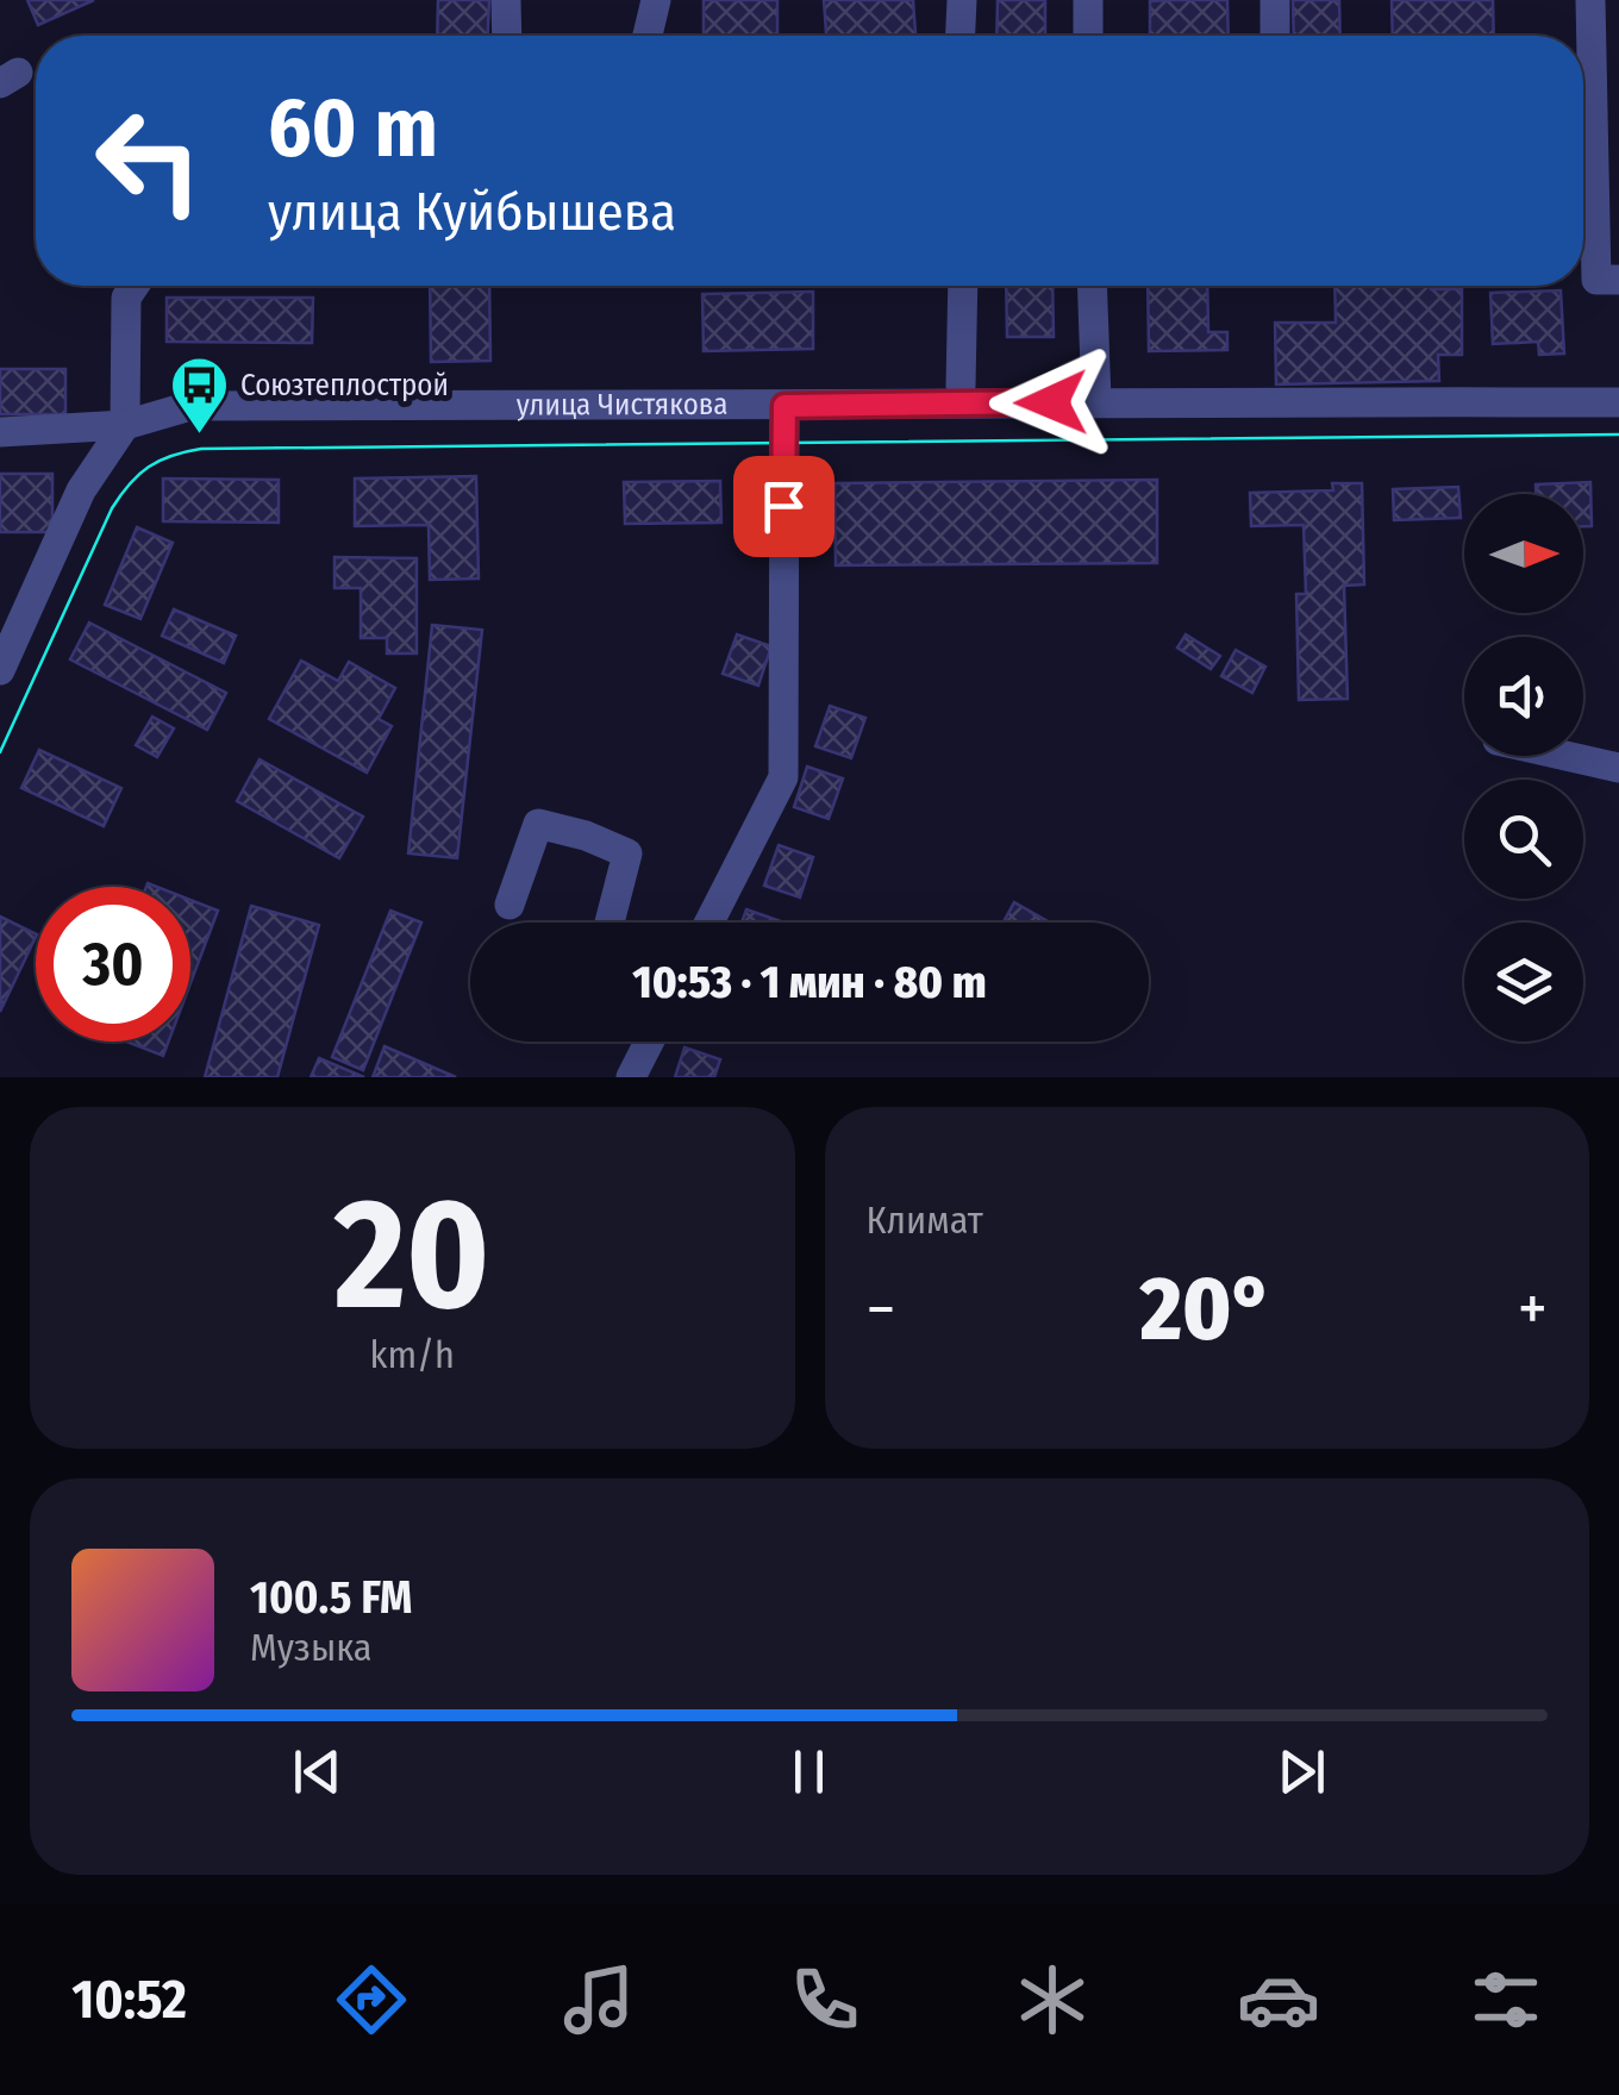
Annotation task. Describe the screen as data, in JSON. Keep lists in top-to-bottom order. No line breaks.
{"streets":{"street":["улица Чистякова"]},"places":{"bus stop":["Союзтеплострой"]},"north":"right","page":{"turn":["60 m","улица Куйбышева"],"limit":"30","trip":"10:53 · 1 мин · 80 m","tile":[["20","km/h"],"Климат"],"heat":["−","20°","+"],"song":["100.5 FM","Музыка"],"tabs":"10:52"}}
